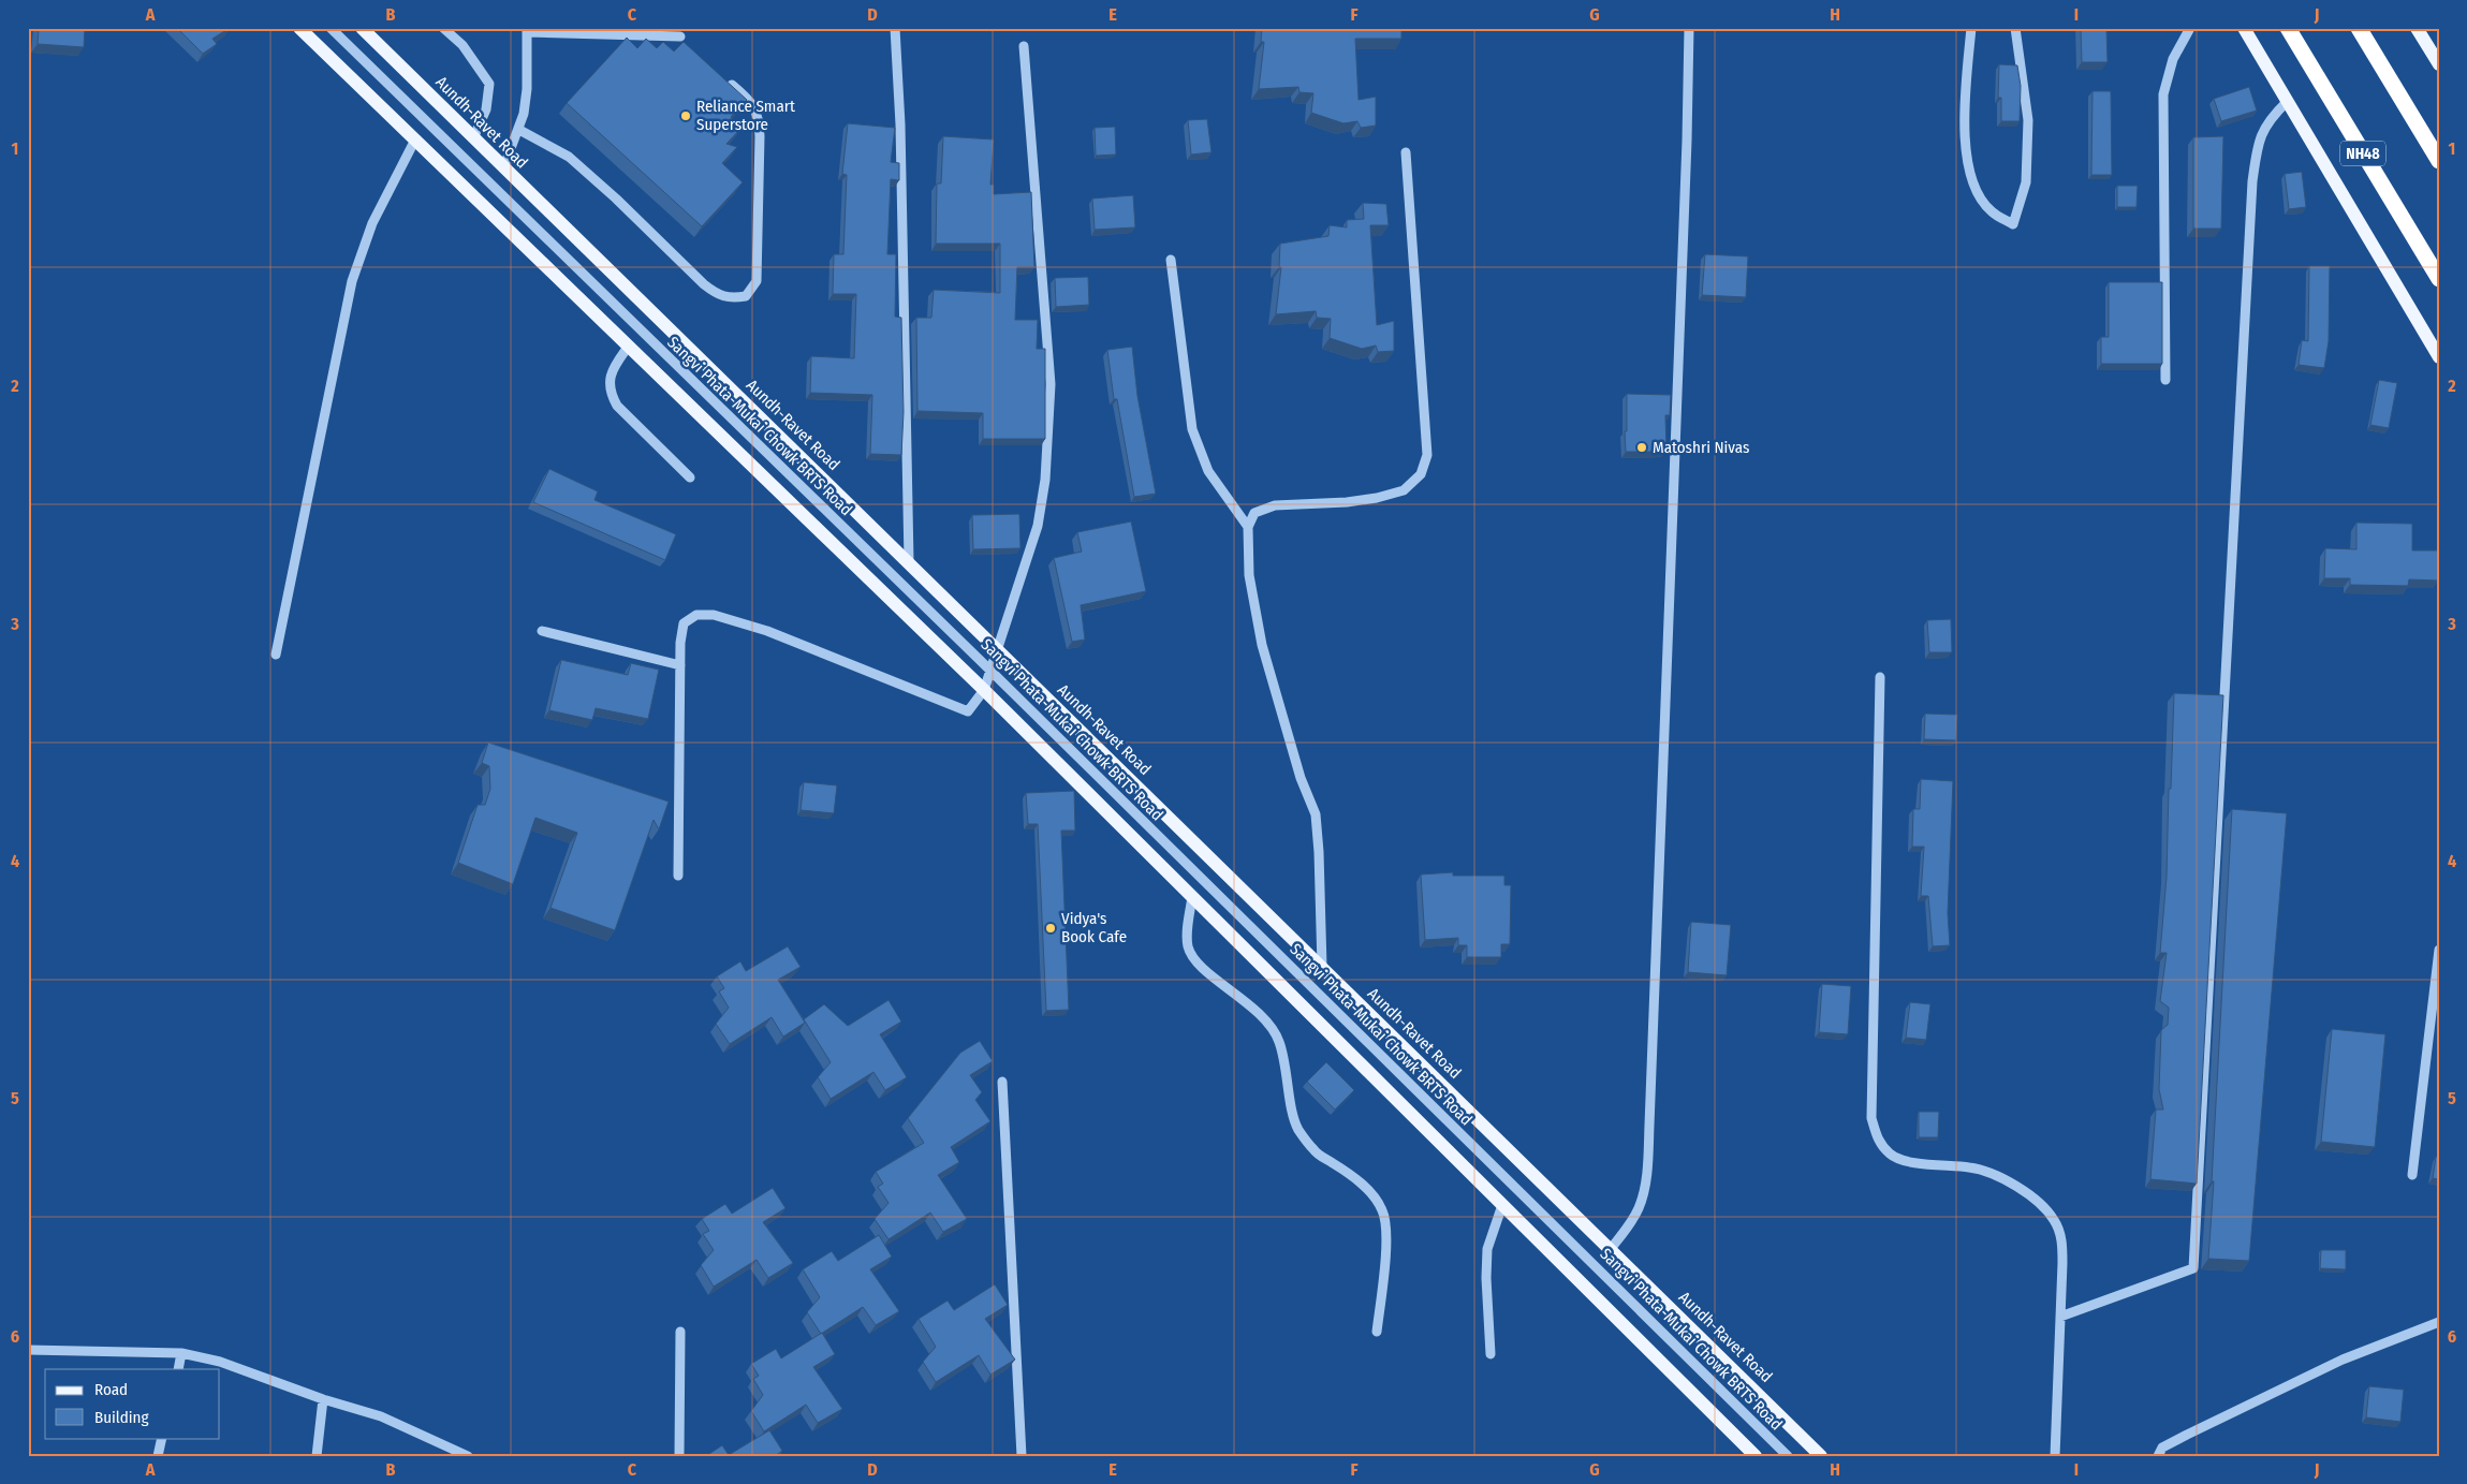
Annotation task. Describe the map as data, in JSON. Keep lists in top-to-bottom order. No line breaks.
{"streets":{"highway":["NH48"],"main road":["Aundh-Ravet Road"],"street":["Sangvi Phata-Mukai Chowk BRTS Road"]},"places":["Reliance Smart Superstore","Matoshri Nivas","Vidya's Book Cafe"],"legend":["Road","Building"],"grid":{"columns":["A","B","C","D","E","F","G","H","I","J"],"rows":["1","2","3","4","5","6"]}}
